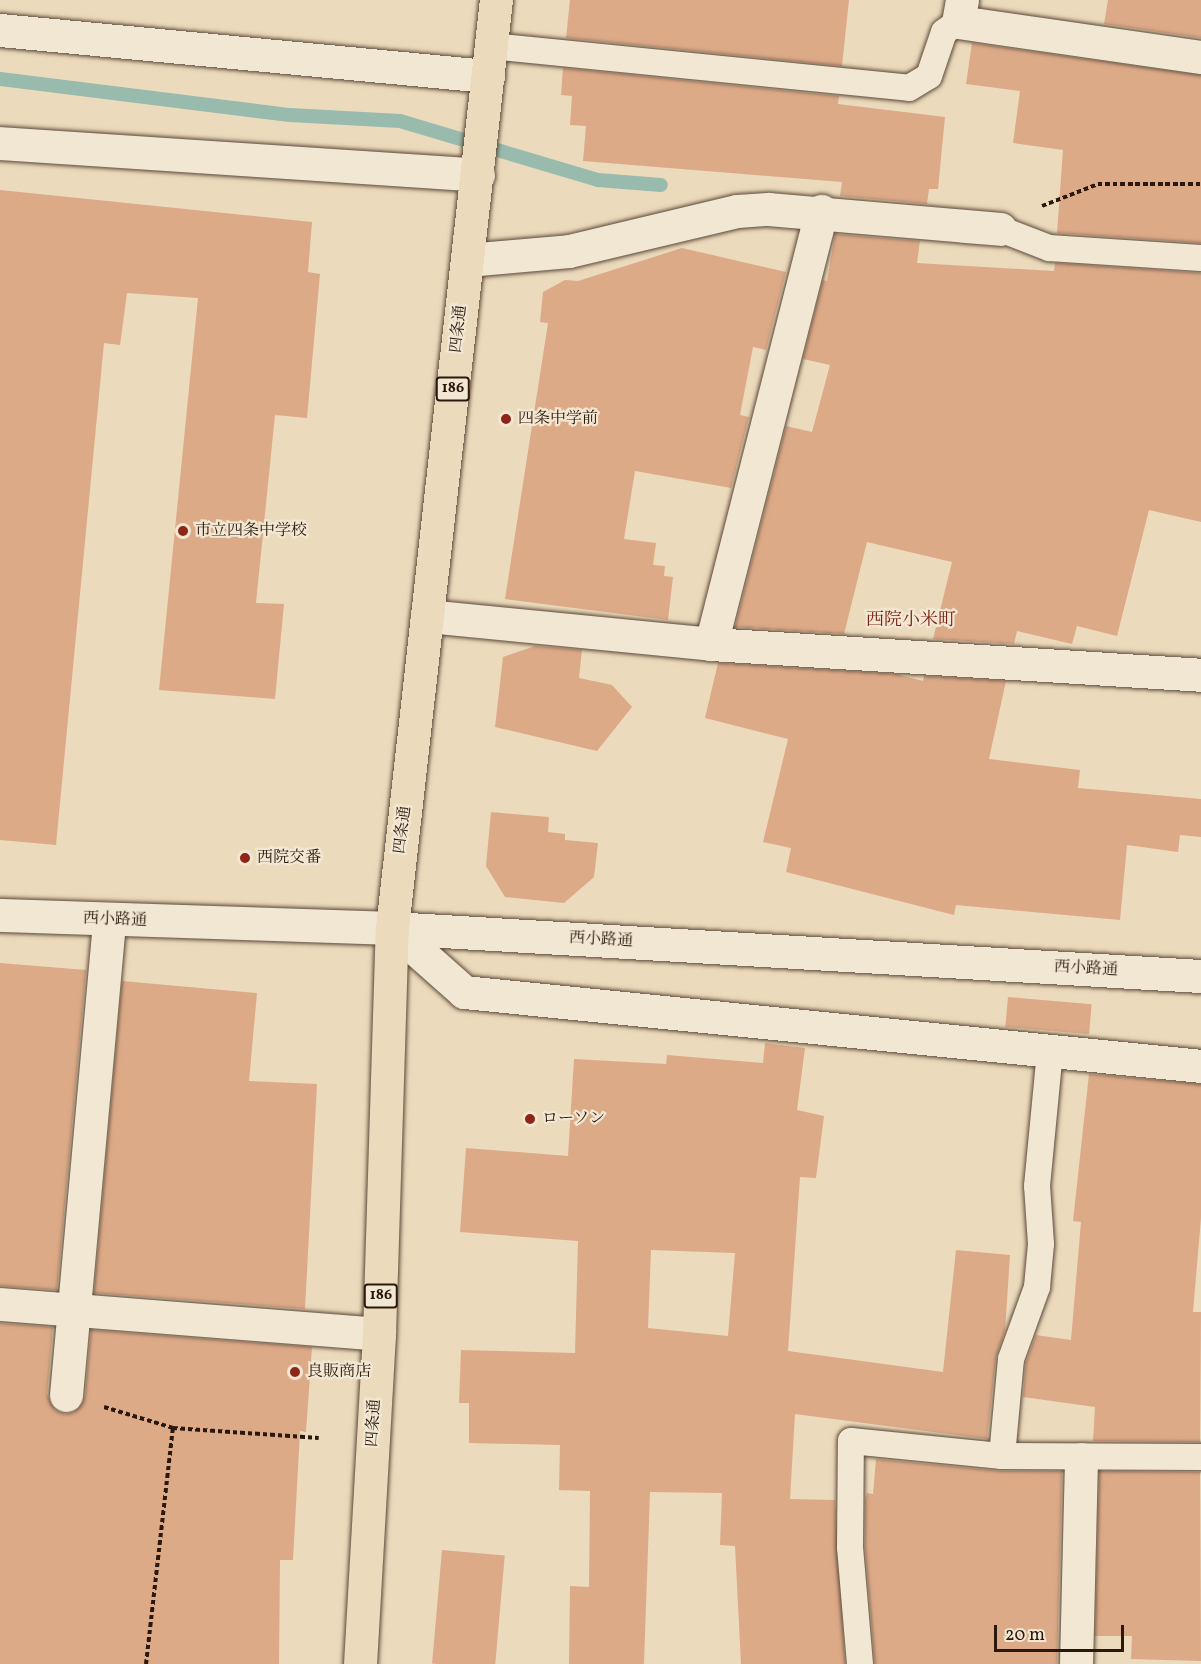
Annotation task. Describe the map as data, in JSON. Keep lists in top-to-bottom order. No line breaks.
{"streets":{"main road":["四条通","186"],"street":["西小路通"]},"crossings":[["四条通","西小路通"]],"districts":["西院小米町"],"places":["四条中学前","市立四条中学校","西院交番","ローソン","良販商店"],"scale_bar":"20 m"}
